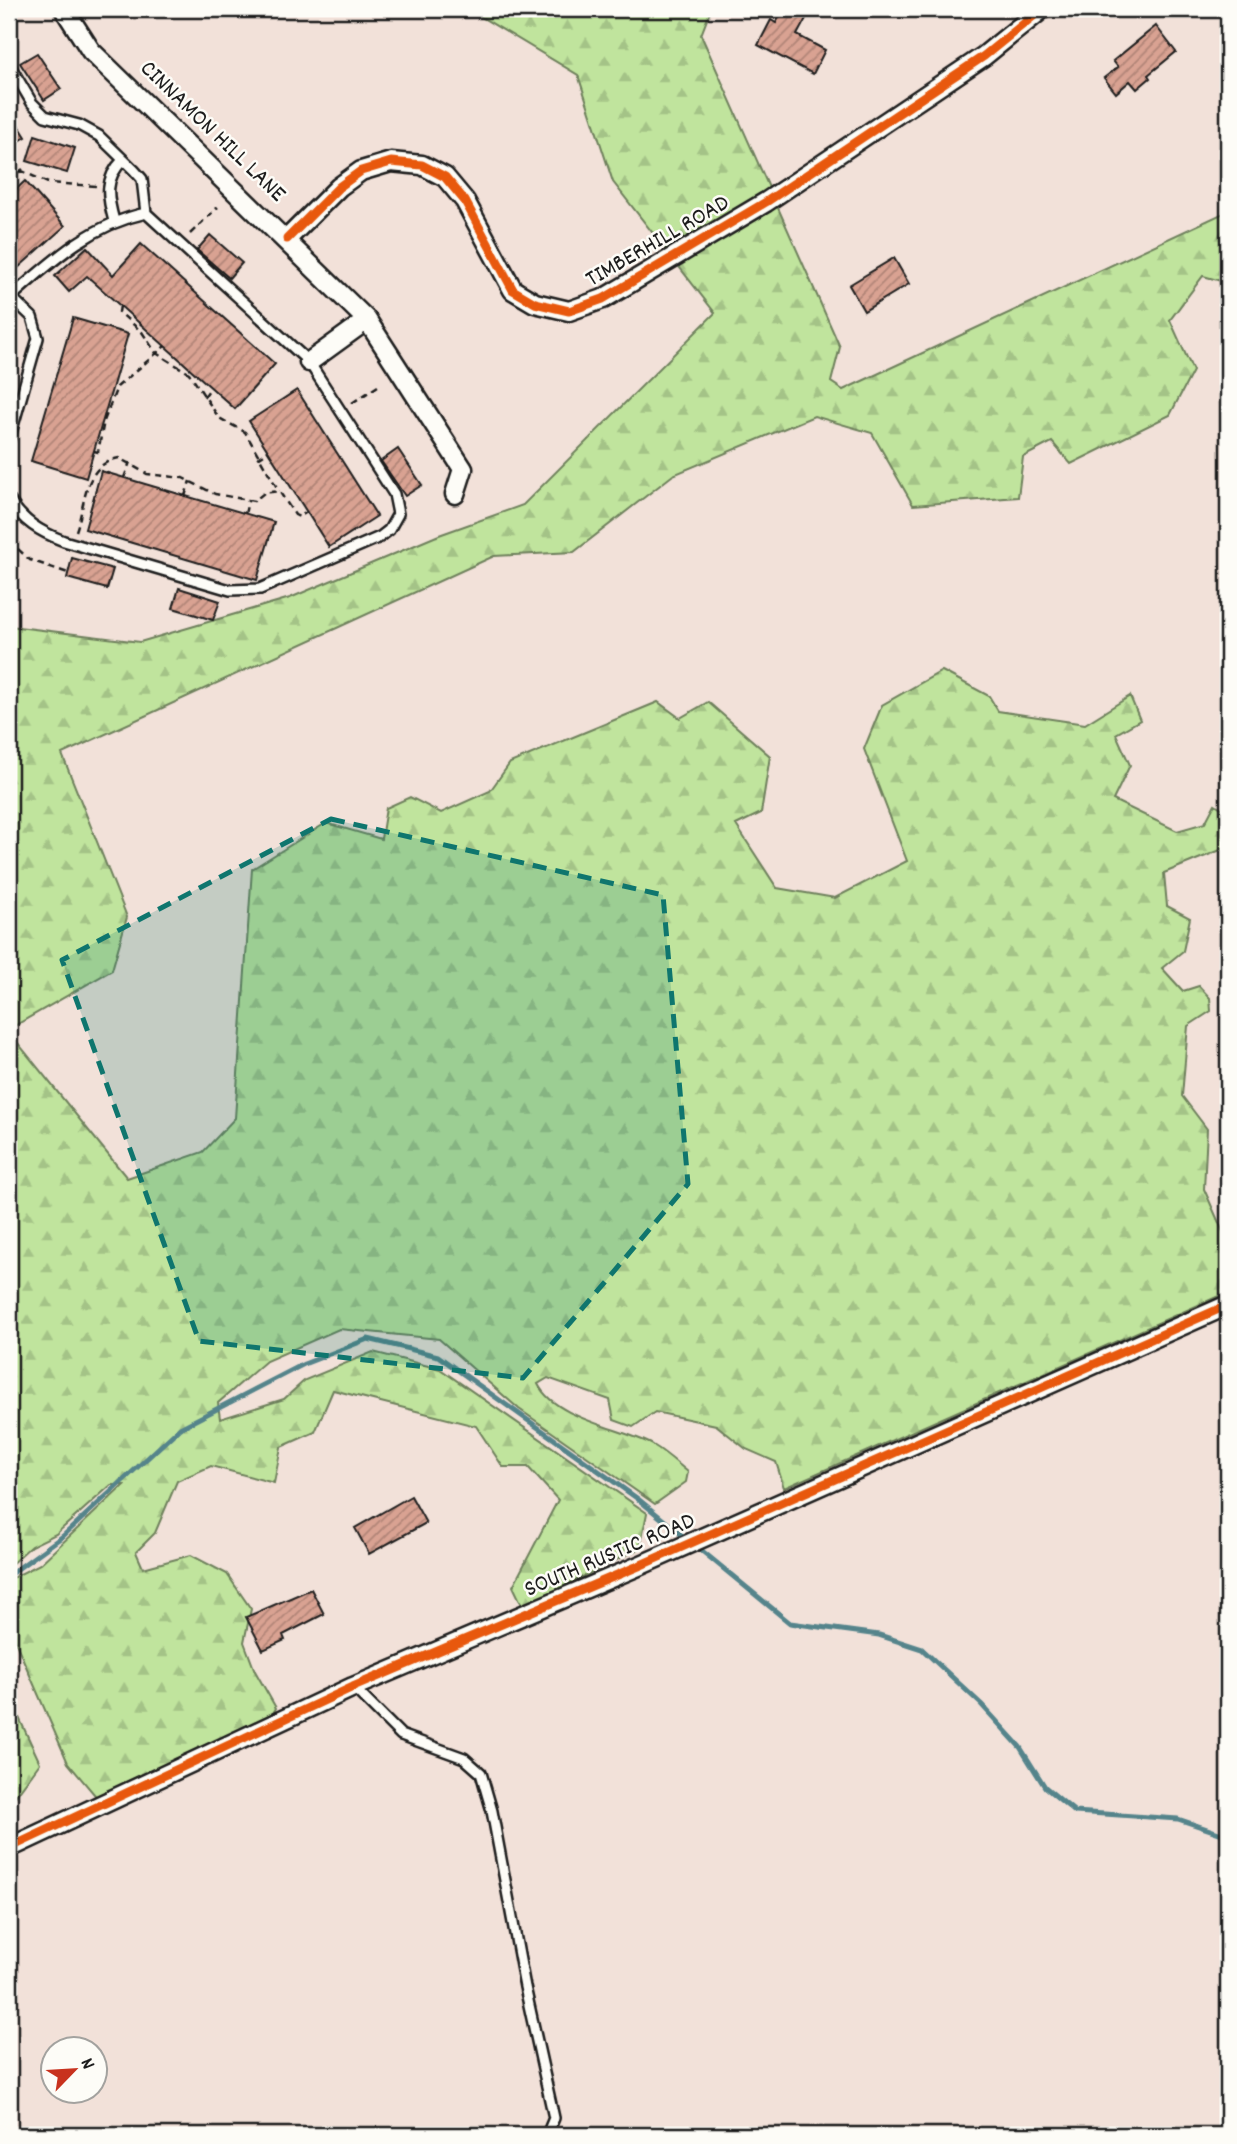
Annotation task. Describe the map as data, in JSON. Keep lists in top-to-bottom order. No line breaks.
{"streets":{"street":["CINNAMON HILL LANE","TIMBERHILL ROAD","SOUTH RUSTIC ROAD"]},"crossings":[["CINNAMON HILL LANE","TIMBERHILL ROAD"]],"north":"top right"}
